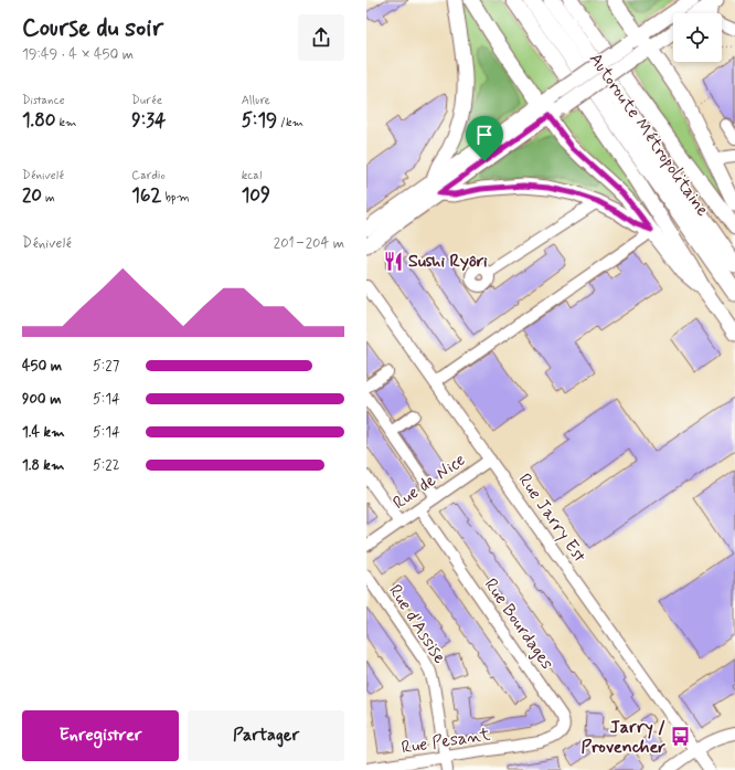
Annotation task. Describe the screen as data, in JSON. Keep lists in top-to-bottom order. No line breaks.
{"streets":{"highway":["Autoroute Métropolitaine"],"street":["Rue de Nice","Rue Jarry Est","Rue d'Assise","Rue Bourdages","Rue Pesant"]},"crossings":[["Rue de Nice","Rue Jarry Est"],["Rue de Nice","Rue Bourdages"],["Rue d'Assise","Rue Pesant"],["Rue Bourdages","Rue Pesant"]],"places":{"restaurant":["Sushi Ryôri"],"bus stop":["Jarry / Provencher"]},"page":{"heading":["Course du soir","19:49 · 4 × 450 m"],"stats":[["Distance","1.80 km"],["Durée","9:34"],["Allure","5:19 /km"],["Dénivelé","20 m"],["Cardio","162 bpm"],["kcal","109"]],"chart":["Dénivelé","201–204 m"],"list":[{"name":"450 m","note":"5:27"},{"name":"900 m","note":"5:14"},{"name":"1.4 km","note":"5:14"},{"name":"1.8 km","note":"5:22"}],"buttons":["Enregistrer","Partager"]}}
